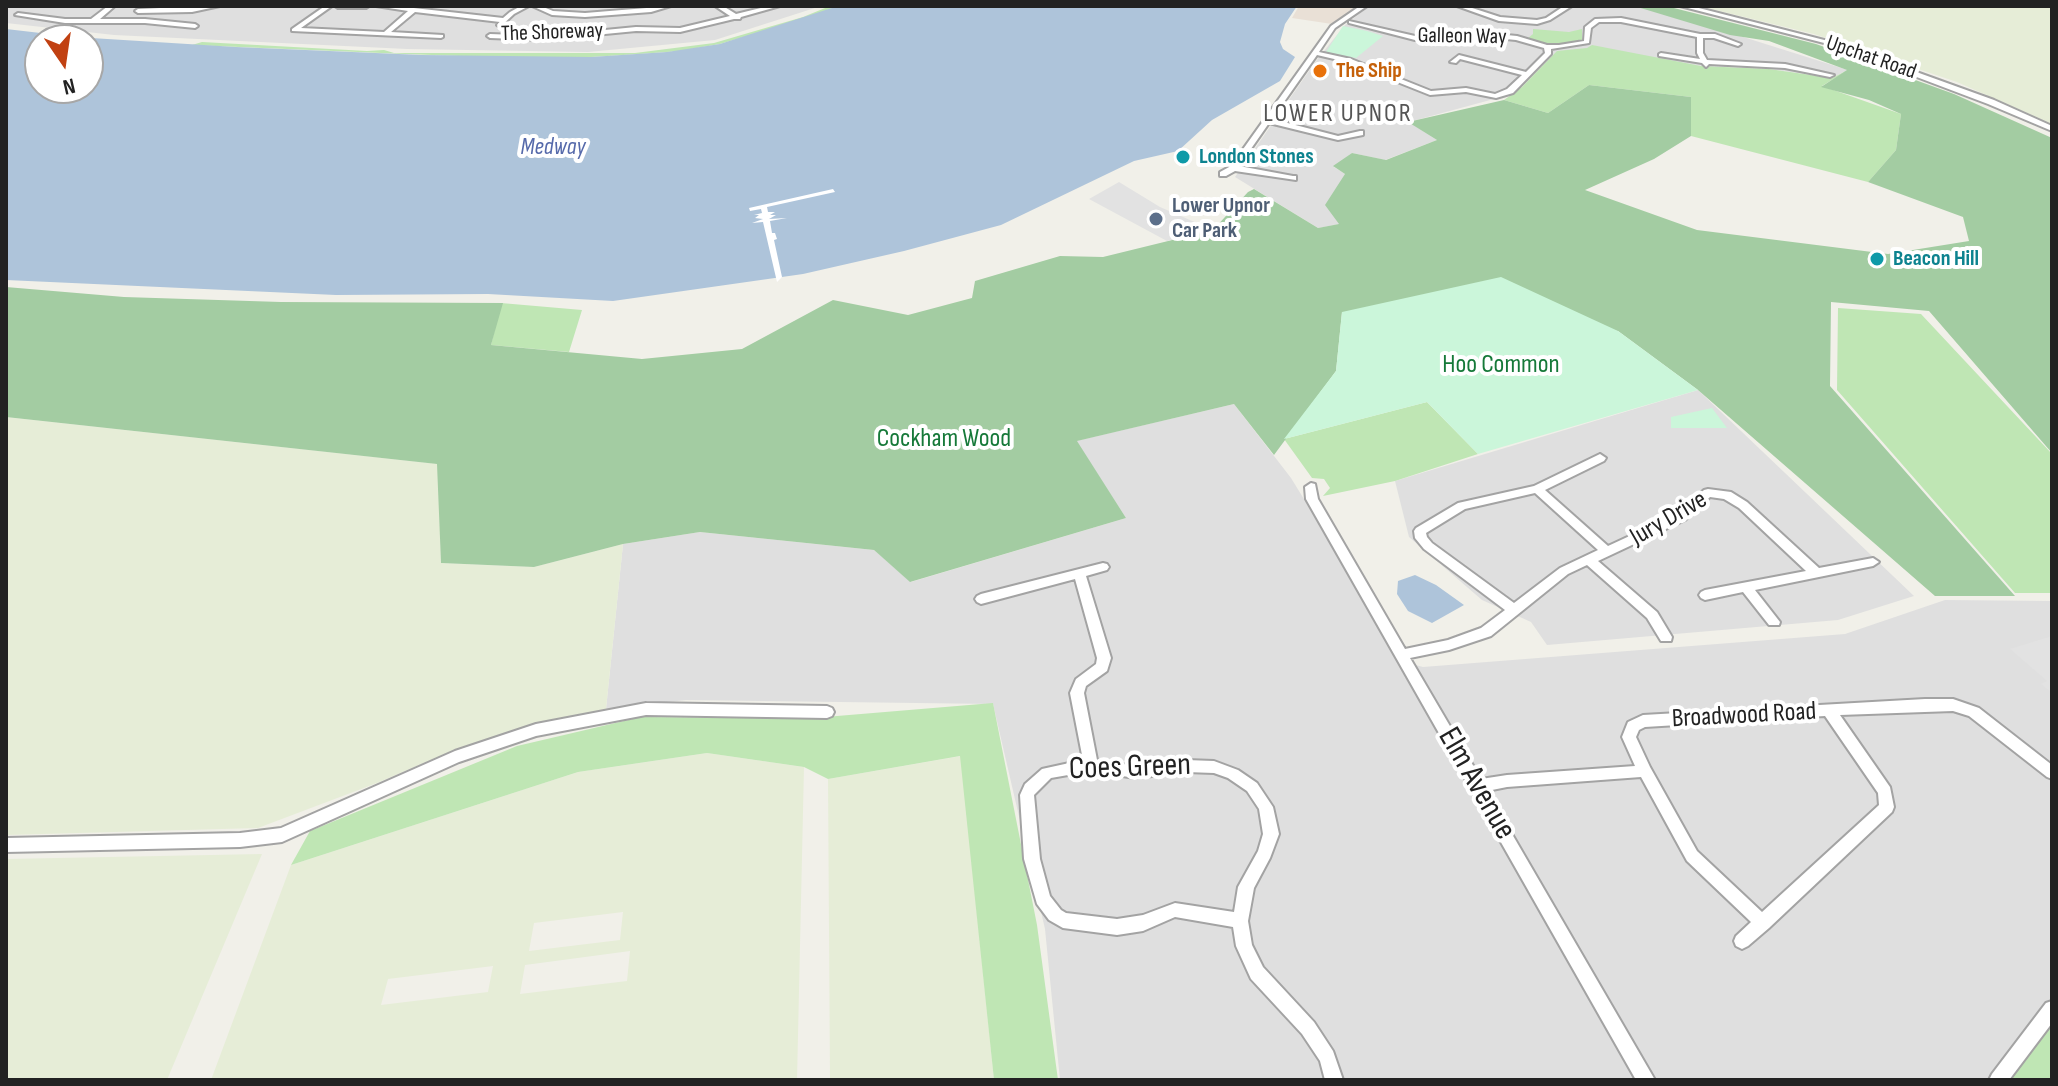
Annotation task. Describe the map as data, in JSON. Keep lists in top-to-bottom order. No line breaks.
{"streets":{"street":["The Shoreway","Galleon Way","Upchat Road","Jury Drive","Broadwood Road","Coes Green","Elm Avenue"]},"crossings":[["Jury Drive","Elm Avenue"]],"districts":["LOWER UPNOR"],"water":["Medway"],"parks":["Hoo Common","Cockham Wood"],"places":["The Ship","London Stones","Lower Upnor Car Park","Beacon Hill"],"north":"bottom"}
